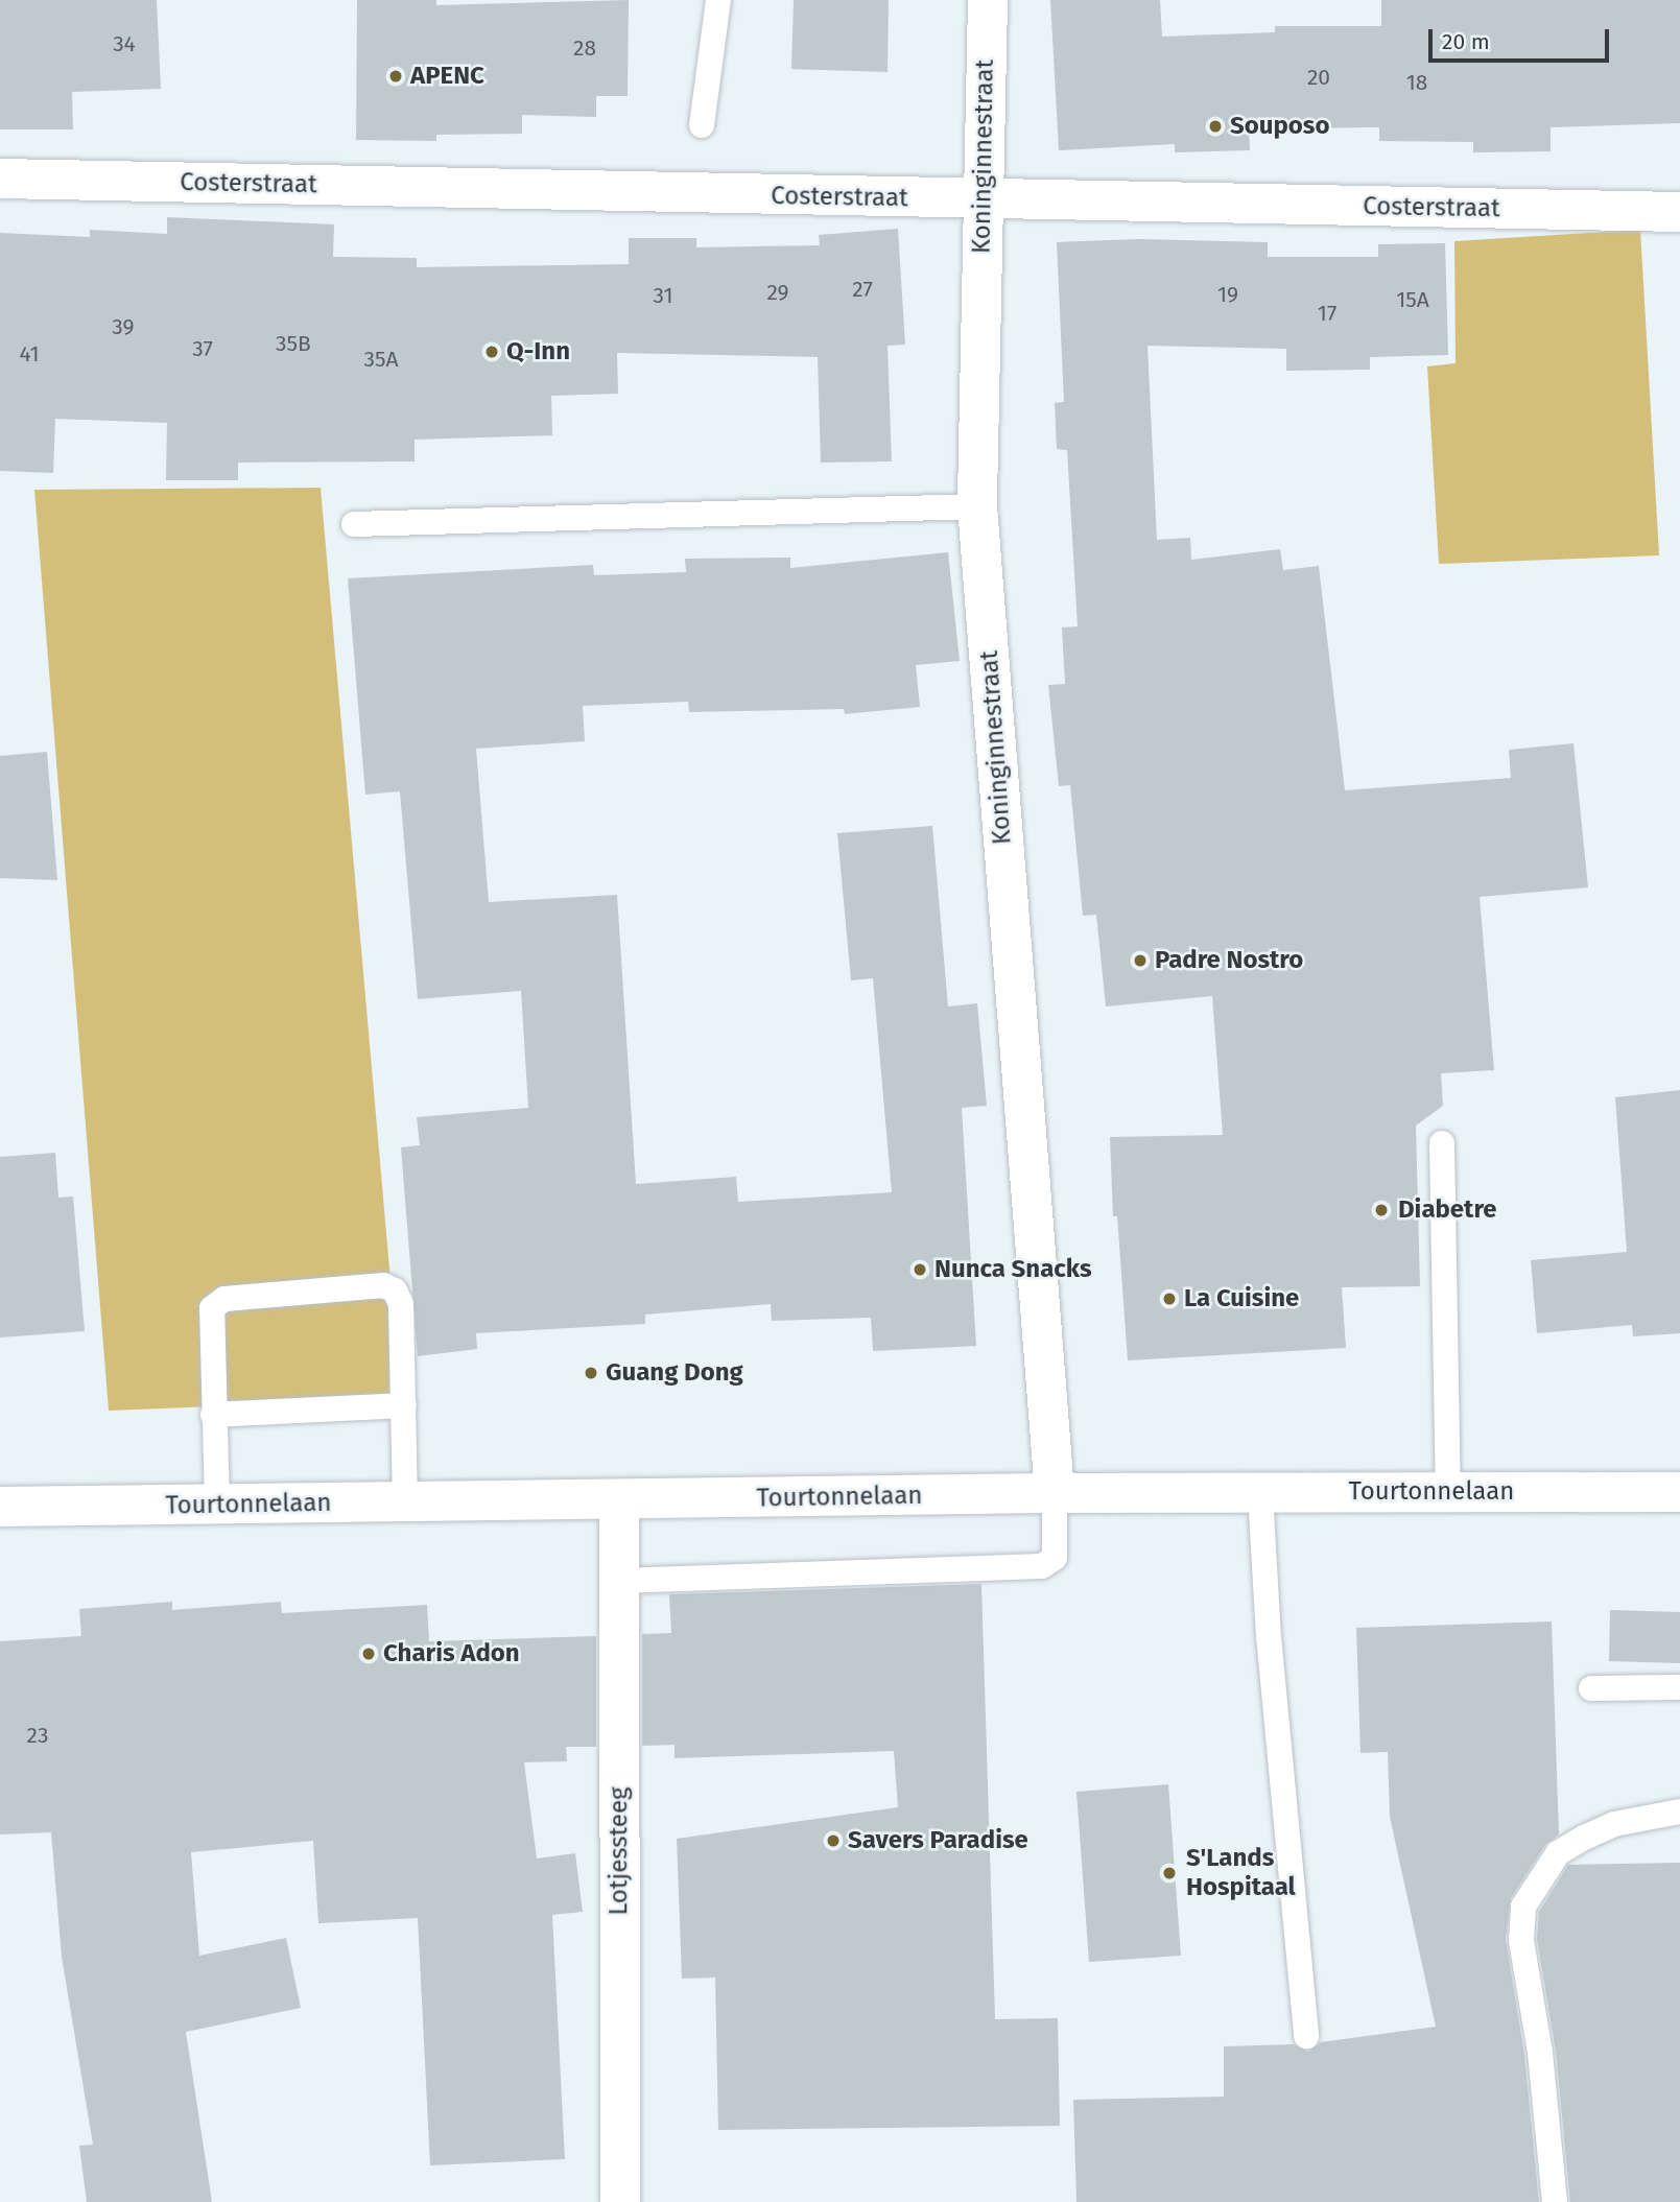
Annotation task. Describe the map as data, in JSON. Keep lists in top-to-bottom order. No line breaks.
{"streets":{"street":["Koninginnestraat","Costerstraat","Tourtonnelaan","Lotjessteeg"]},"crossings":[["Koninginnestraat","Costerstraat"],["Koninginnestraat","Tourtonnelaan"],["Tourtonnelaan","Lotjessteeg"]],"places":["APENC","Souposo","Q-Inn","Padre Nostro","Diabetre","Nunca Snacks","La Cuisine","Guang Dong","Charis Adon","Savers Paradise","S'Lands Hospitaal"],"house_numbers":["34","28","20","18","27","29","19","31","15A","17","39","35B","37","41","35A","23"],"scale_bar":"20 m"}
